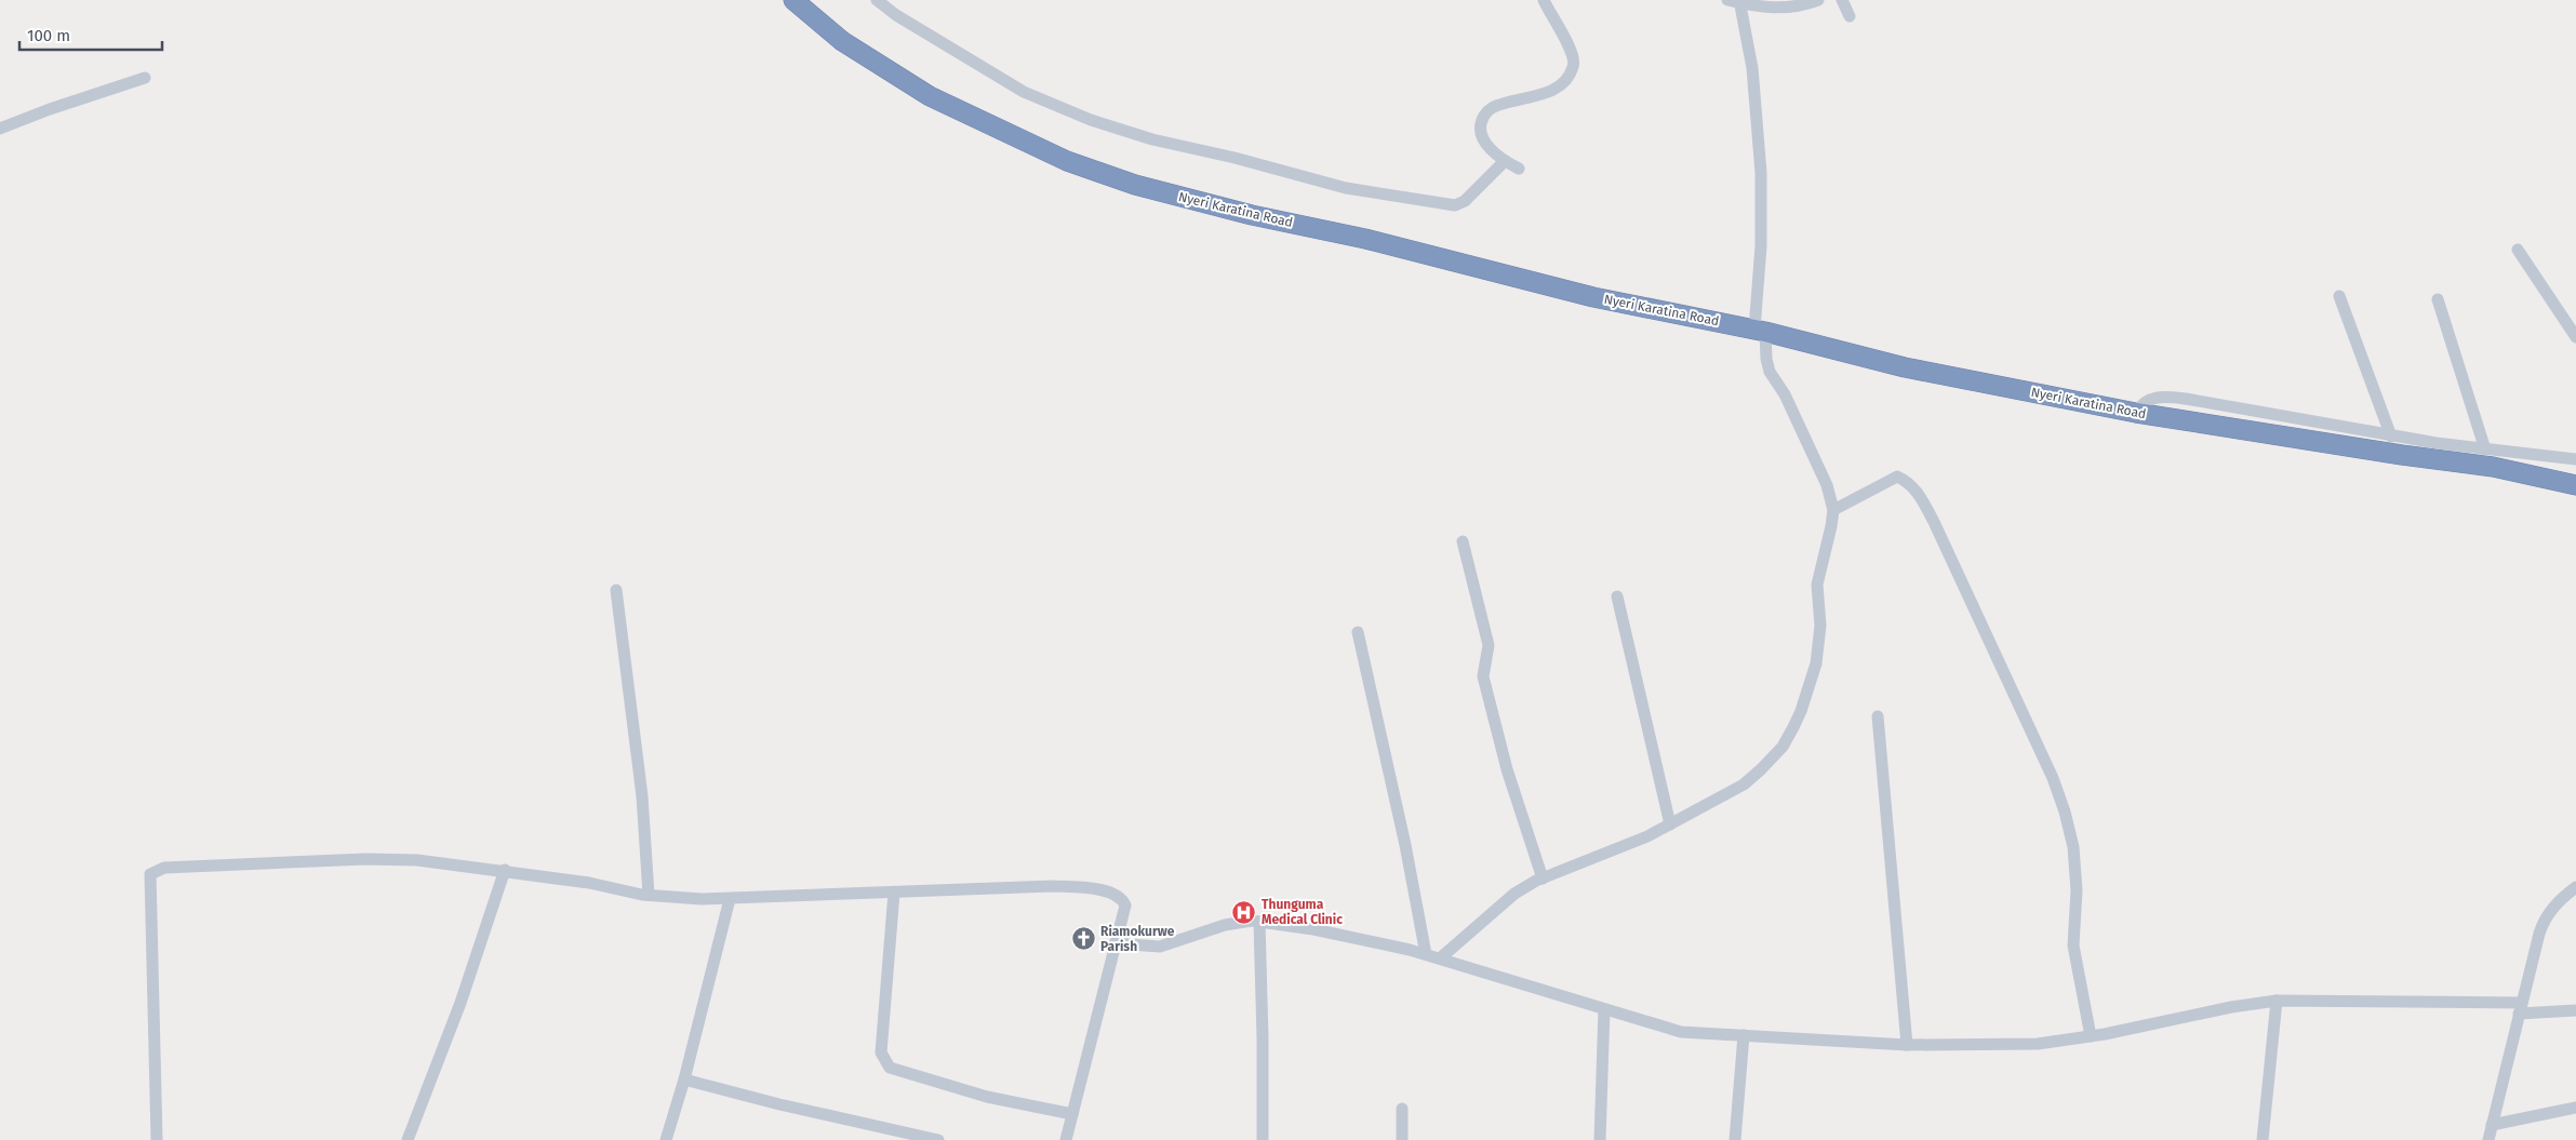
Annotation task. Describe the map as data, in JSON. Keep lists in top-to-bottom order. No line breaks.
{"streets":{"highway":["Nyeri Karatina Road"]},"places":{"hospital":["Thunguma Medical Clinic"],"church":["Riamokurwe Parish"]},"scale_bar":"100 m"}
